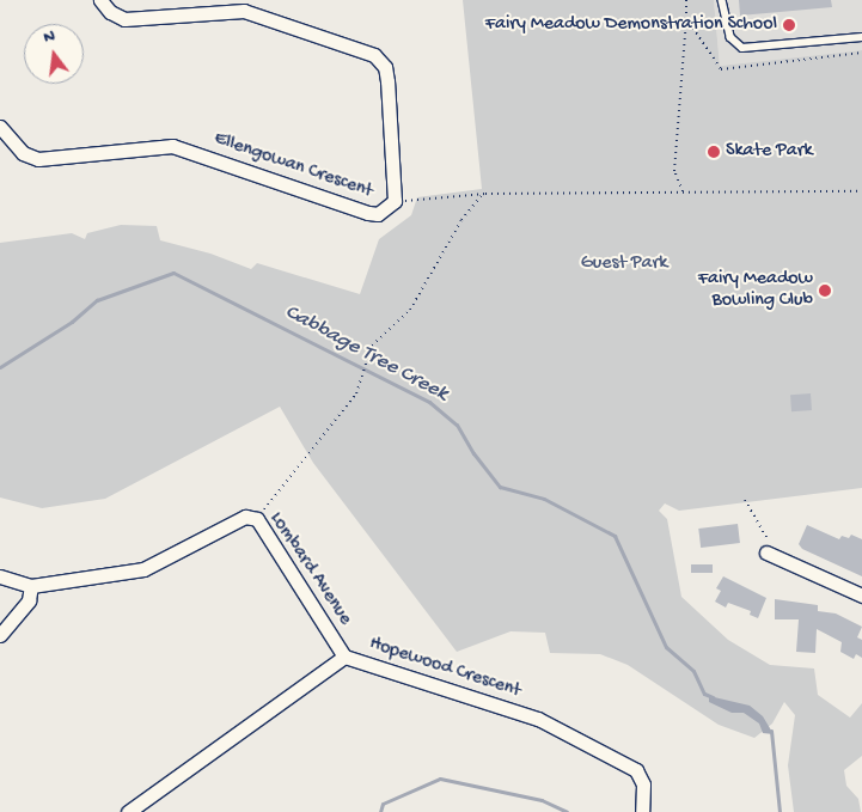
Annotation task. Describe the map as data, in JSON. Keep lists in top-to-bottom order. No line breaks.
{"streets":{"street":["Ellengowan Crescent","Lombard Avenue","Hopewood Crescent"]},"crossings":[["Lombard Avenue","Hopewood Crescent"]],"water":["Cabbage Tree Creek"],"parks":["Guest Park"],"places":["Fairy Meadow Demonstration School","Skate Park","Fairy Meadow Bowling Club"],"north":"top"}
